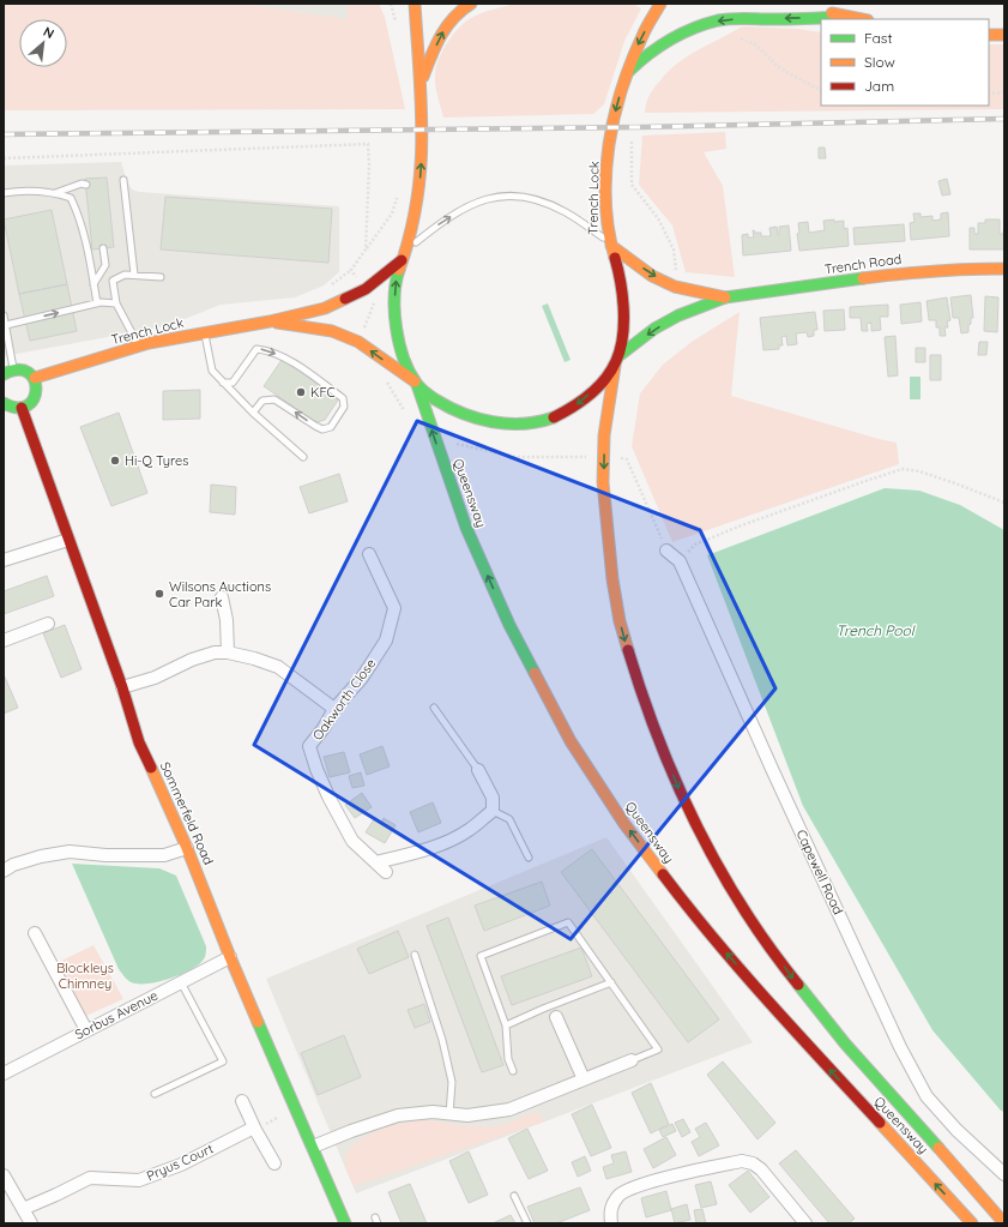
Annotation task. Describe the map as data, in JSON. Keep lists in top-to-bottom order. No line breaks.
{"streets":{"main road":["Trench Lock","Trench Road","Queensway","Sommerfeld Road"],"street":["Oakworth Close","Capewell Road","Sorbus Avenue","Pryus Court"]},"crossings":[["Trench Lock","Queensway"],["Sommerfeld Road","Sorbus Avenue"]],"water":["Trench Pool"],"parks":["Blockleys Chimney"],"places":["KFC","Hi-Q Tyres","Wilsons Auctions Car Park"],"legend":["Fast","Slow","Jam"],"north":"top right"}
